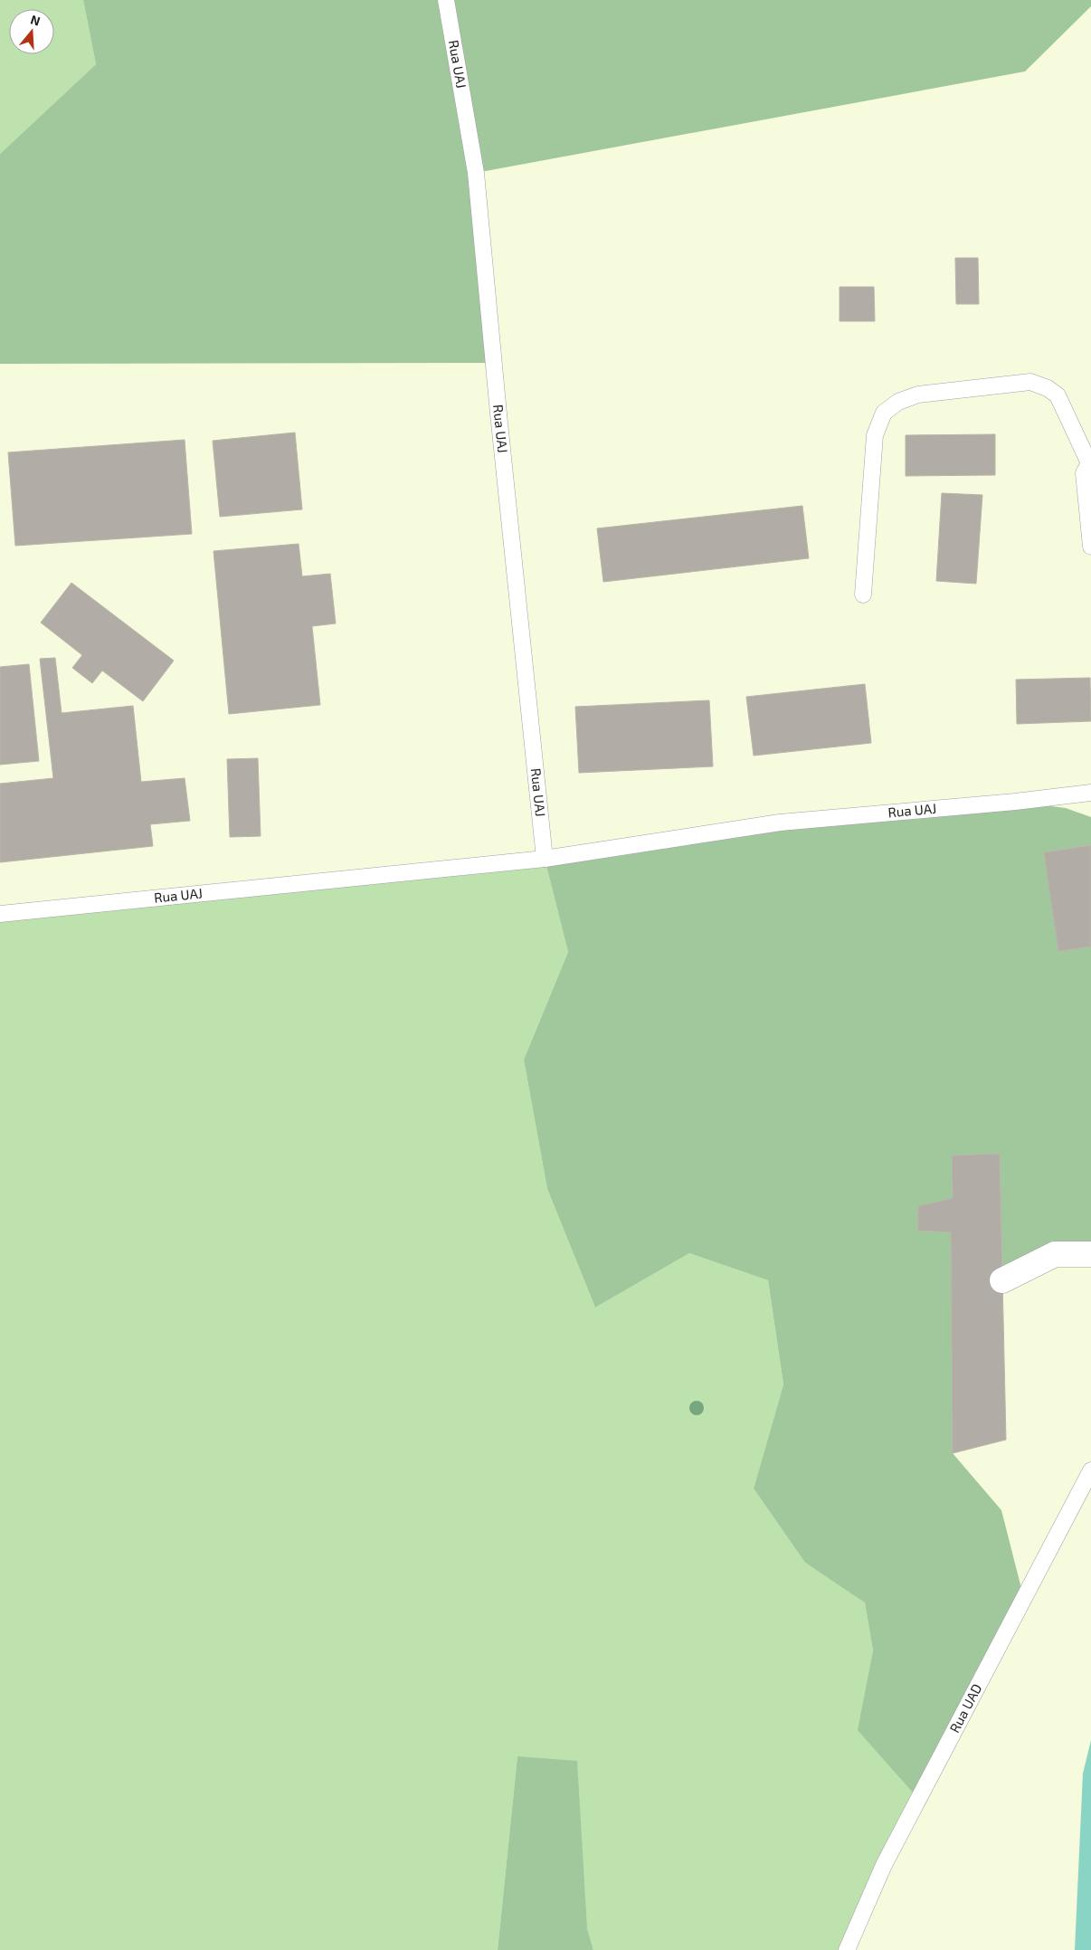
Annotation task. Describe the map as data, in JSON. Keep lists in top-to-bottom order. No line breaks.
{"streets":{"lane":["Rua UAJ","Rua UAD"]},"north":"top"}
